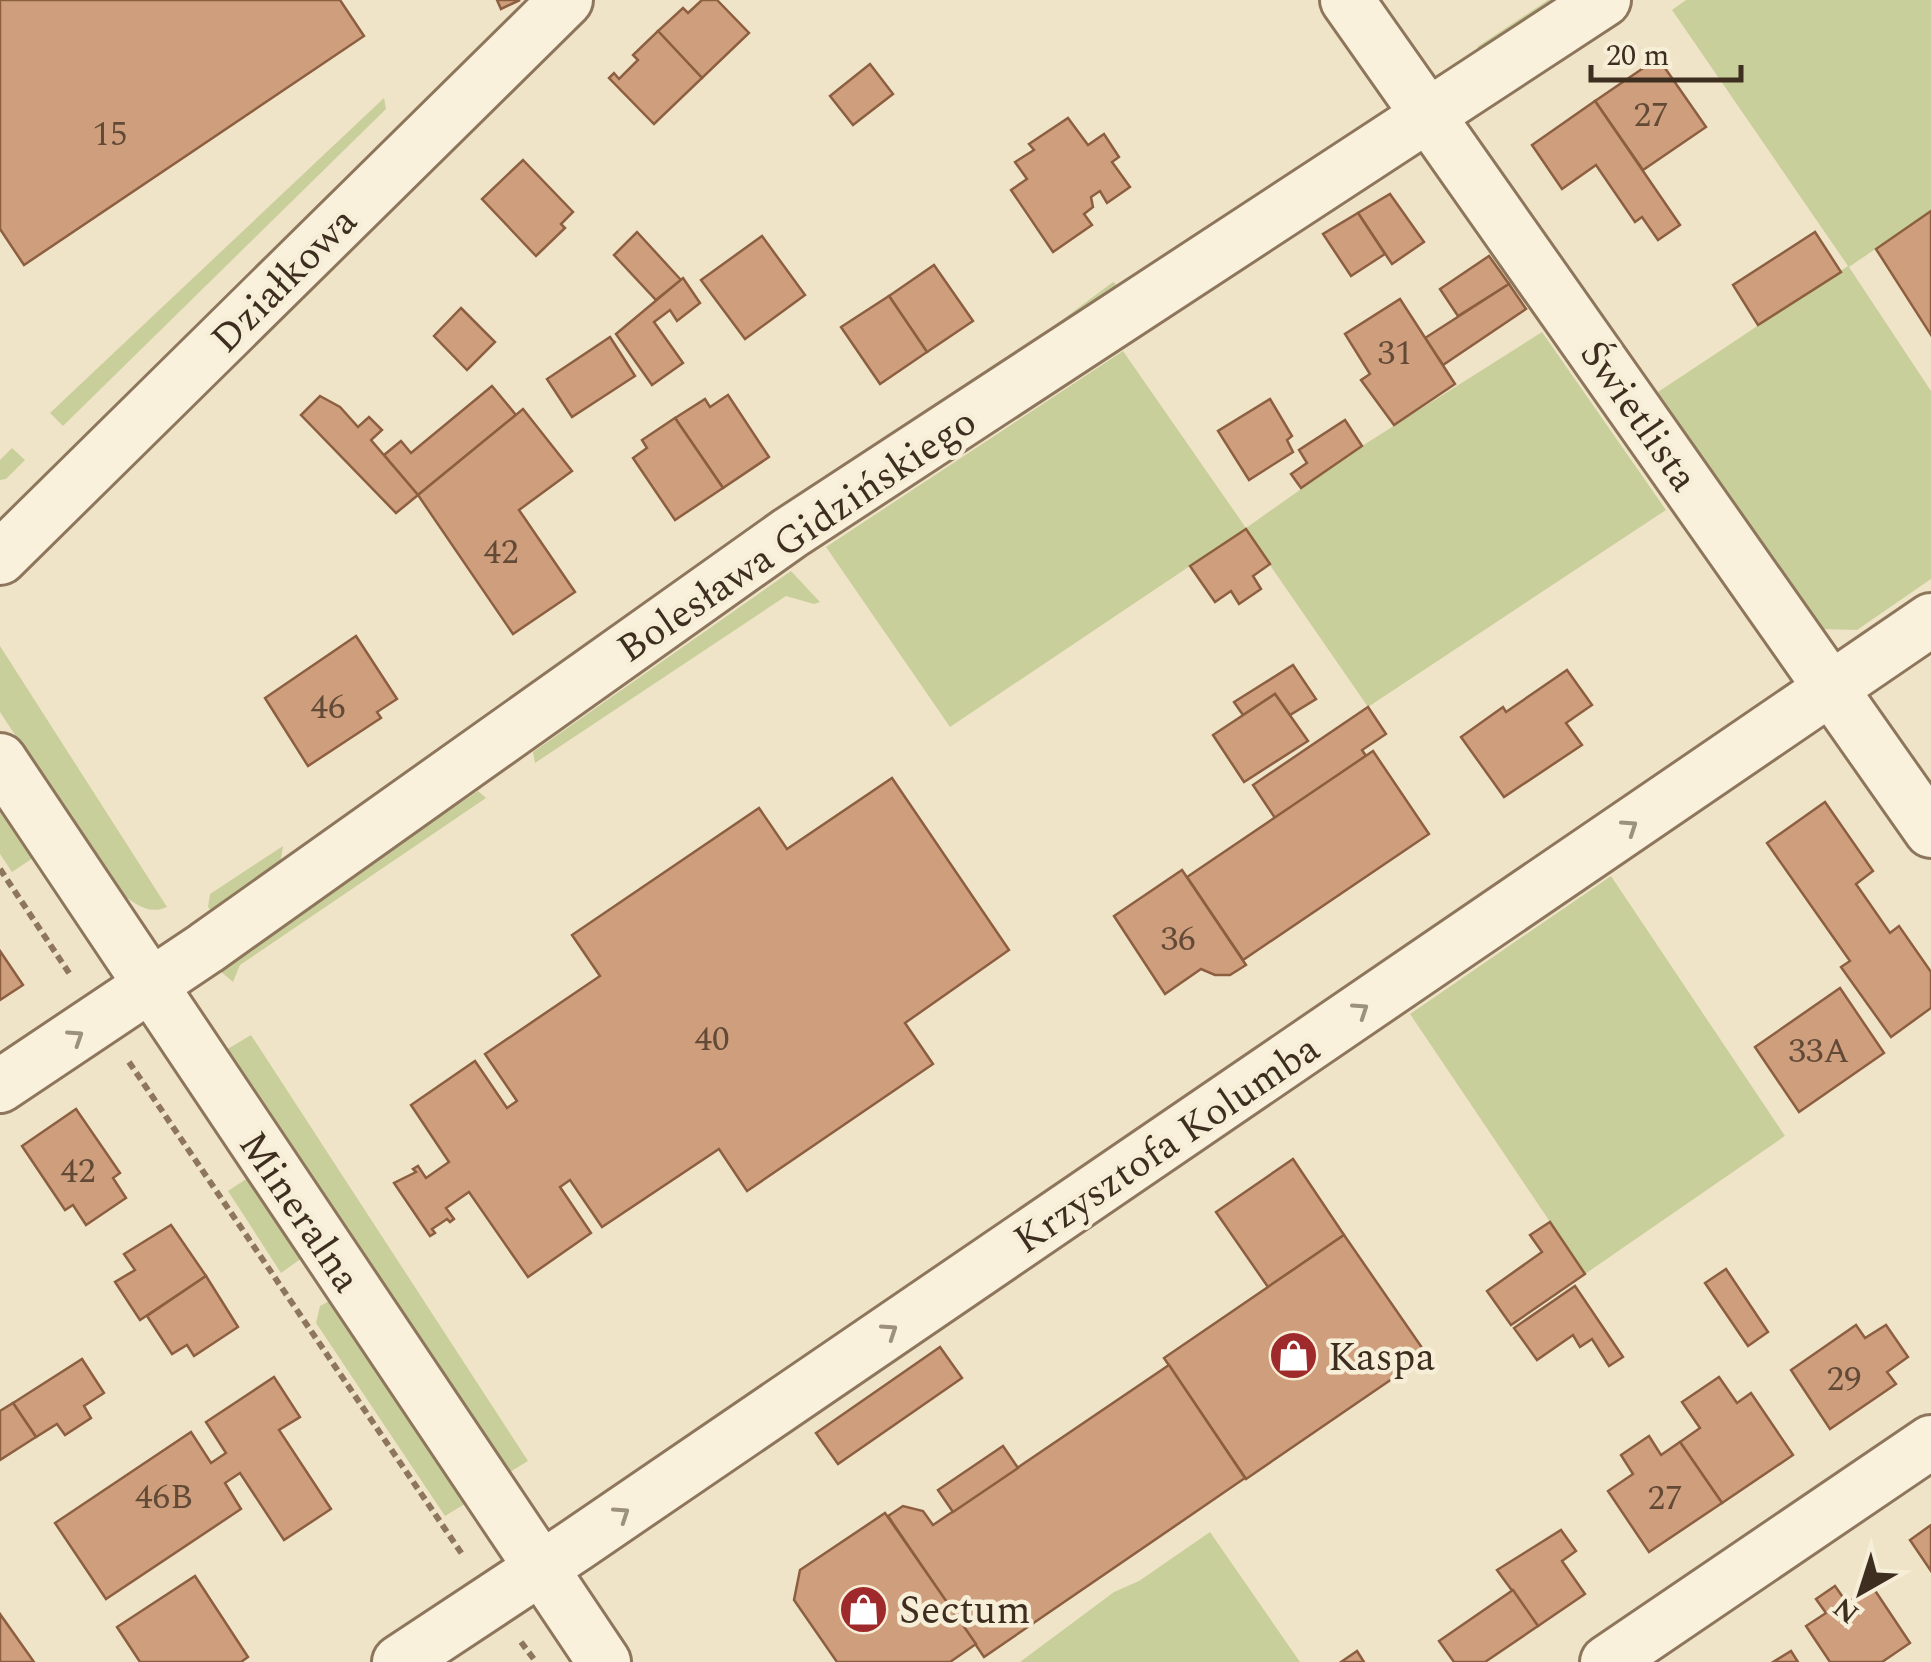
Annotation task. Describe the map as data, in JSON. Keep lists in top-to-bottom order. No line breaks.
{"streets":{"street":["Działkowa","Świetlista","Bolesława Gidzińskiego","Krzysztofa Kolumba","Mineralna"]},"crossings":[["Świetlista","Bolesława Gidzińskiego"],["Świetlista","Krzysztofa Kolumba"],["Bolesława Gidzińskiego","Mineralna"],["Krzysztofa Kolumba","Mineralna"]],"one_way":["Krzysztofa Kolumba"],"places":{"shop":["Kaspa","Sectum"]},"house_numbers":["27","15","31","42","46","36","40","33A","42","29","46B","27"],"scale_bar":"20 m","north":"bottom left"}
